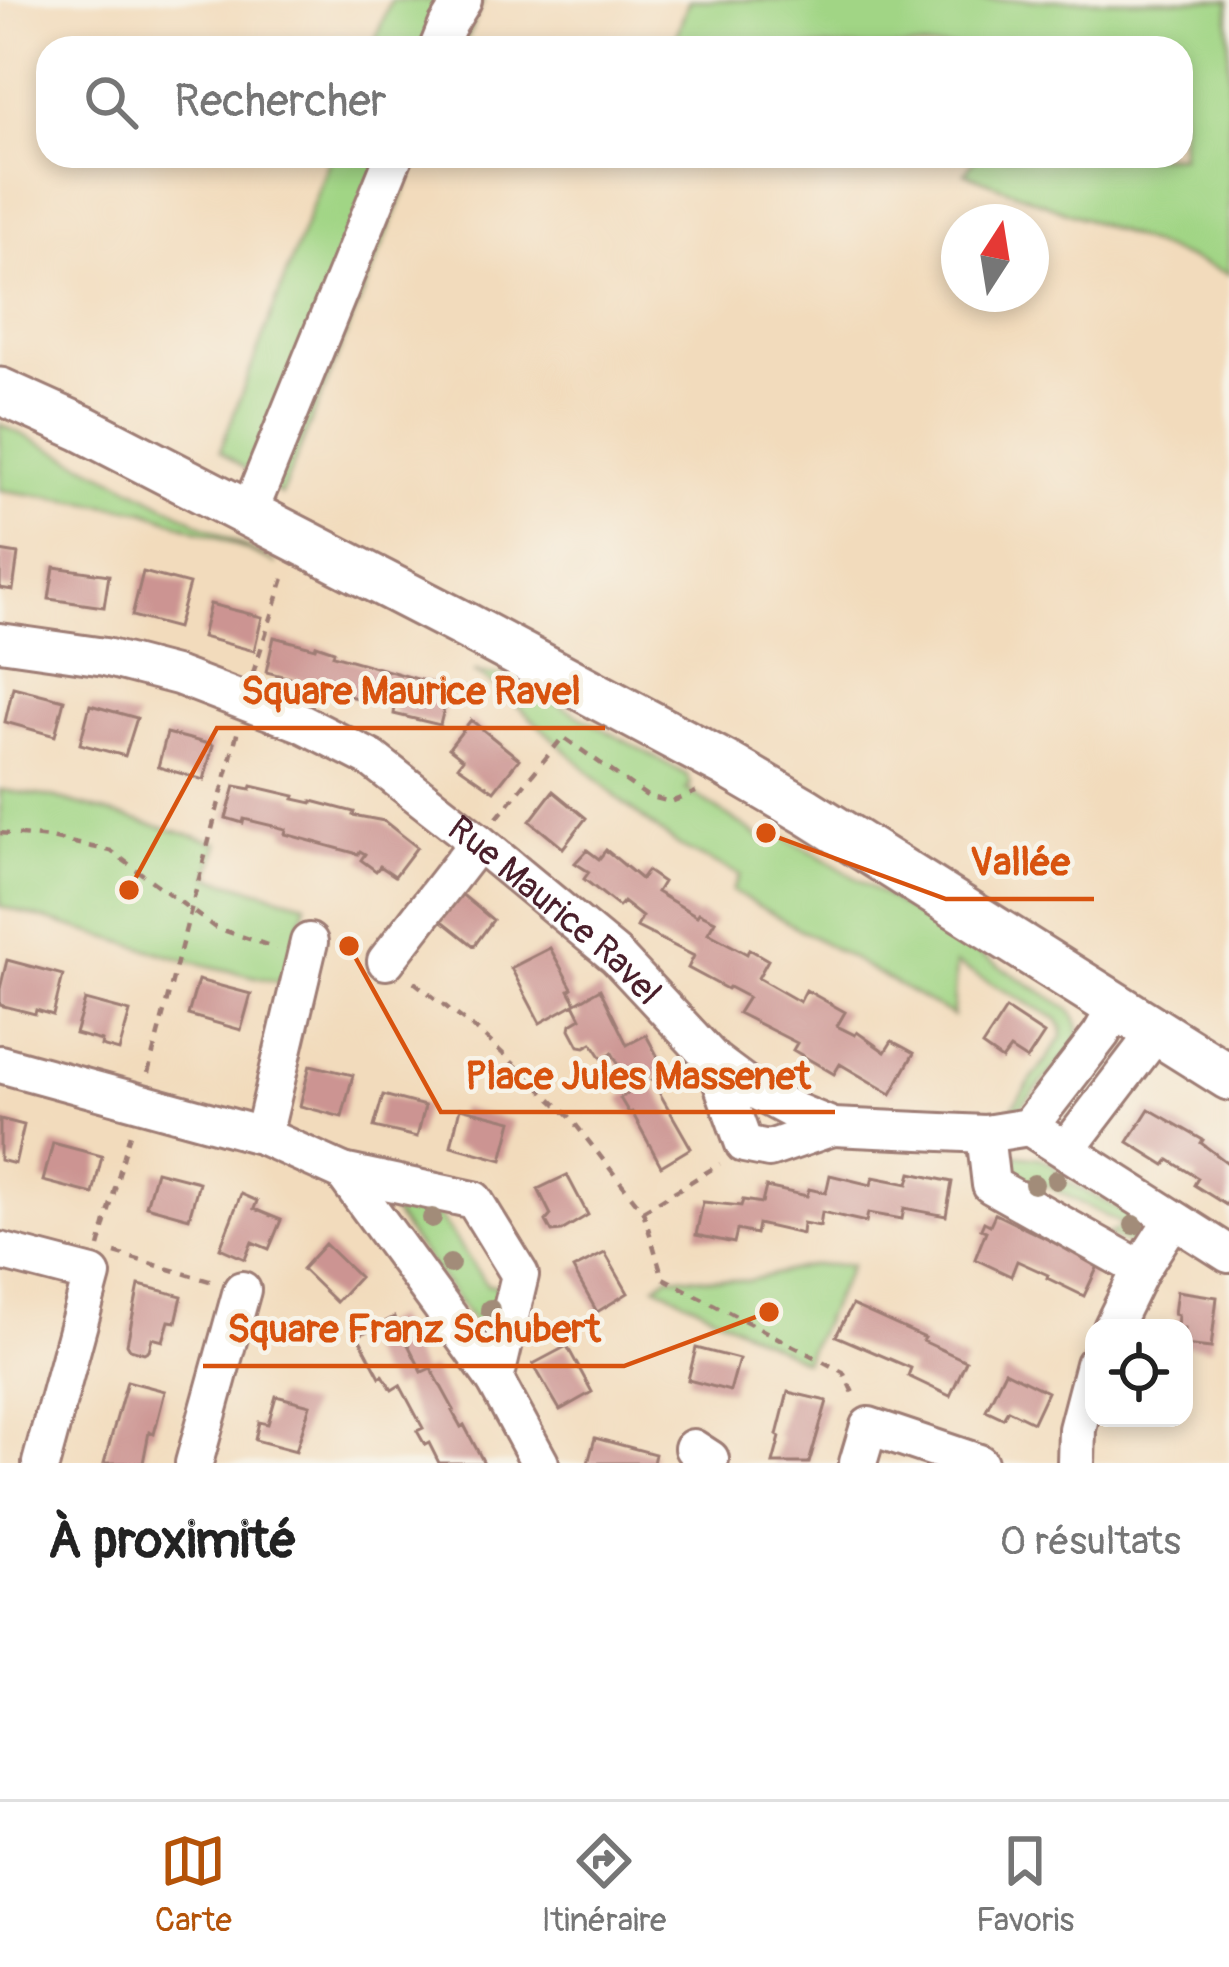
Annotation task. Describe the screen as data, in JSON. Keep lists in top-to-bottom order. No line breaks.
{"streets":{"street":["Rue Maurice Ravel"]},"places":["Vallée","Square Maurice Ravel","Place Jules Massenet","Square Franz Schubert"],"north":"top","page":{"search":"Rechercher","heading":["À proximité","0 résultats"],"nav":["Carte","Itinéraire","Favoris"]}}
